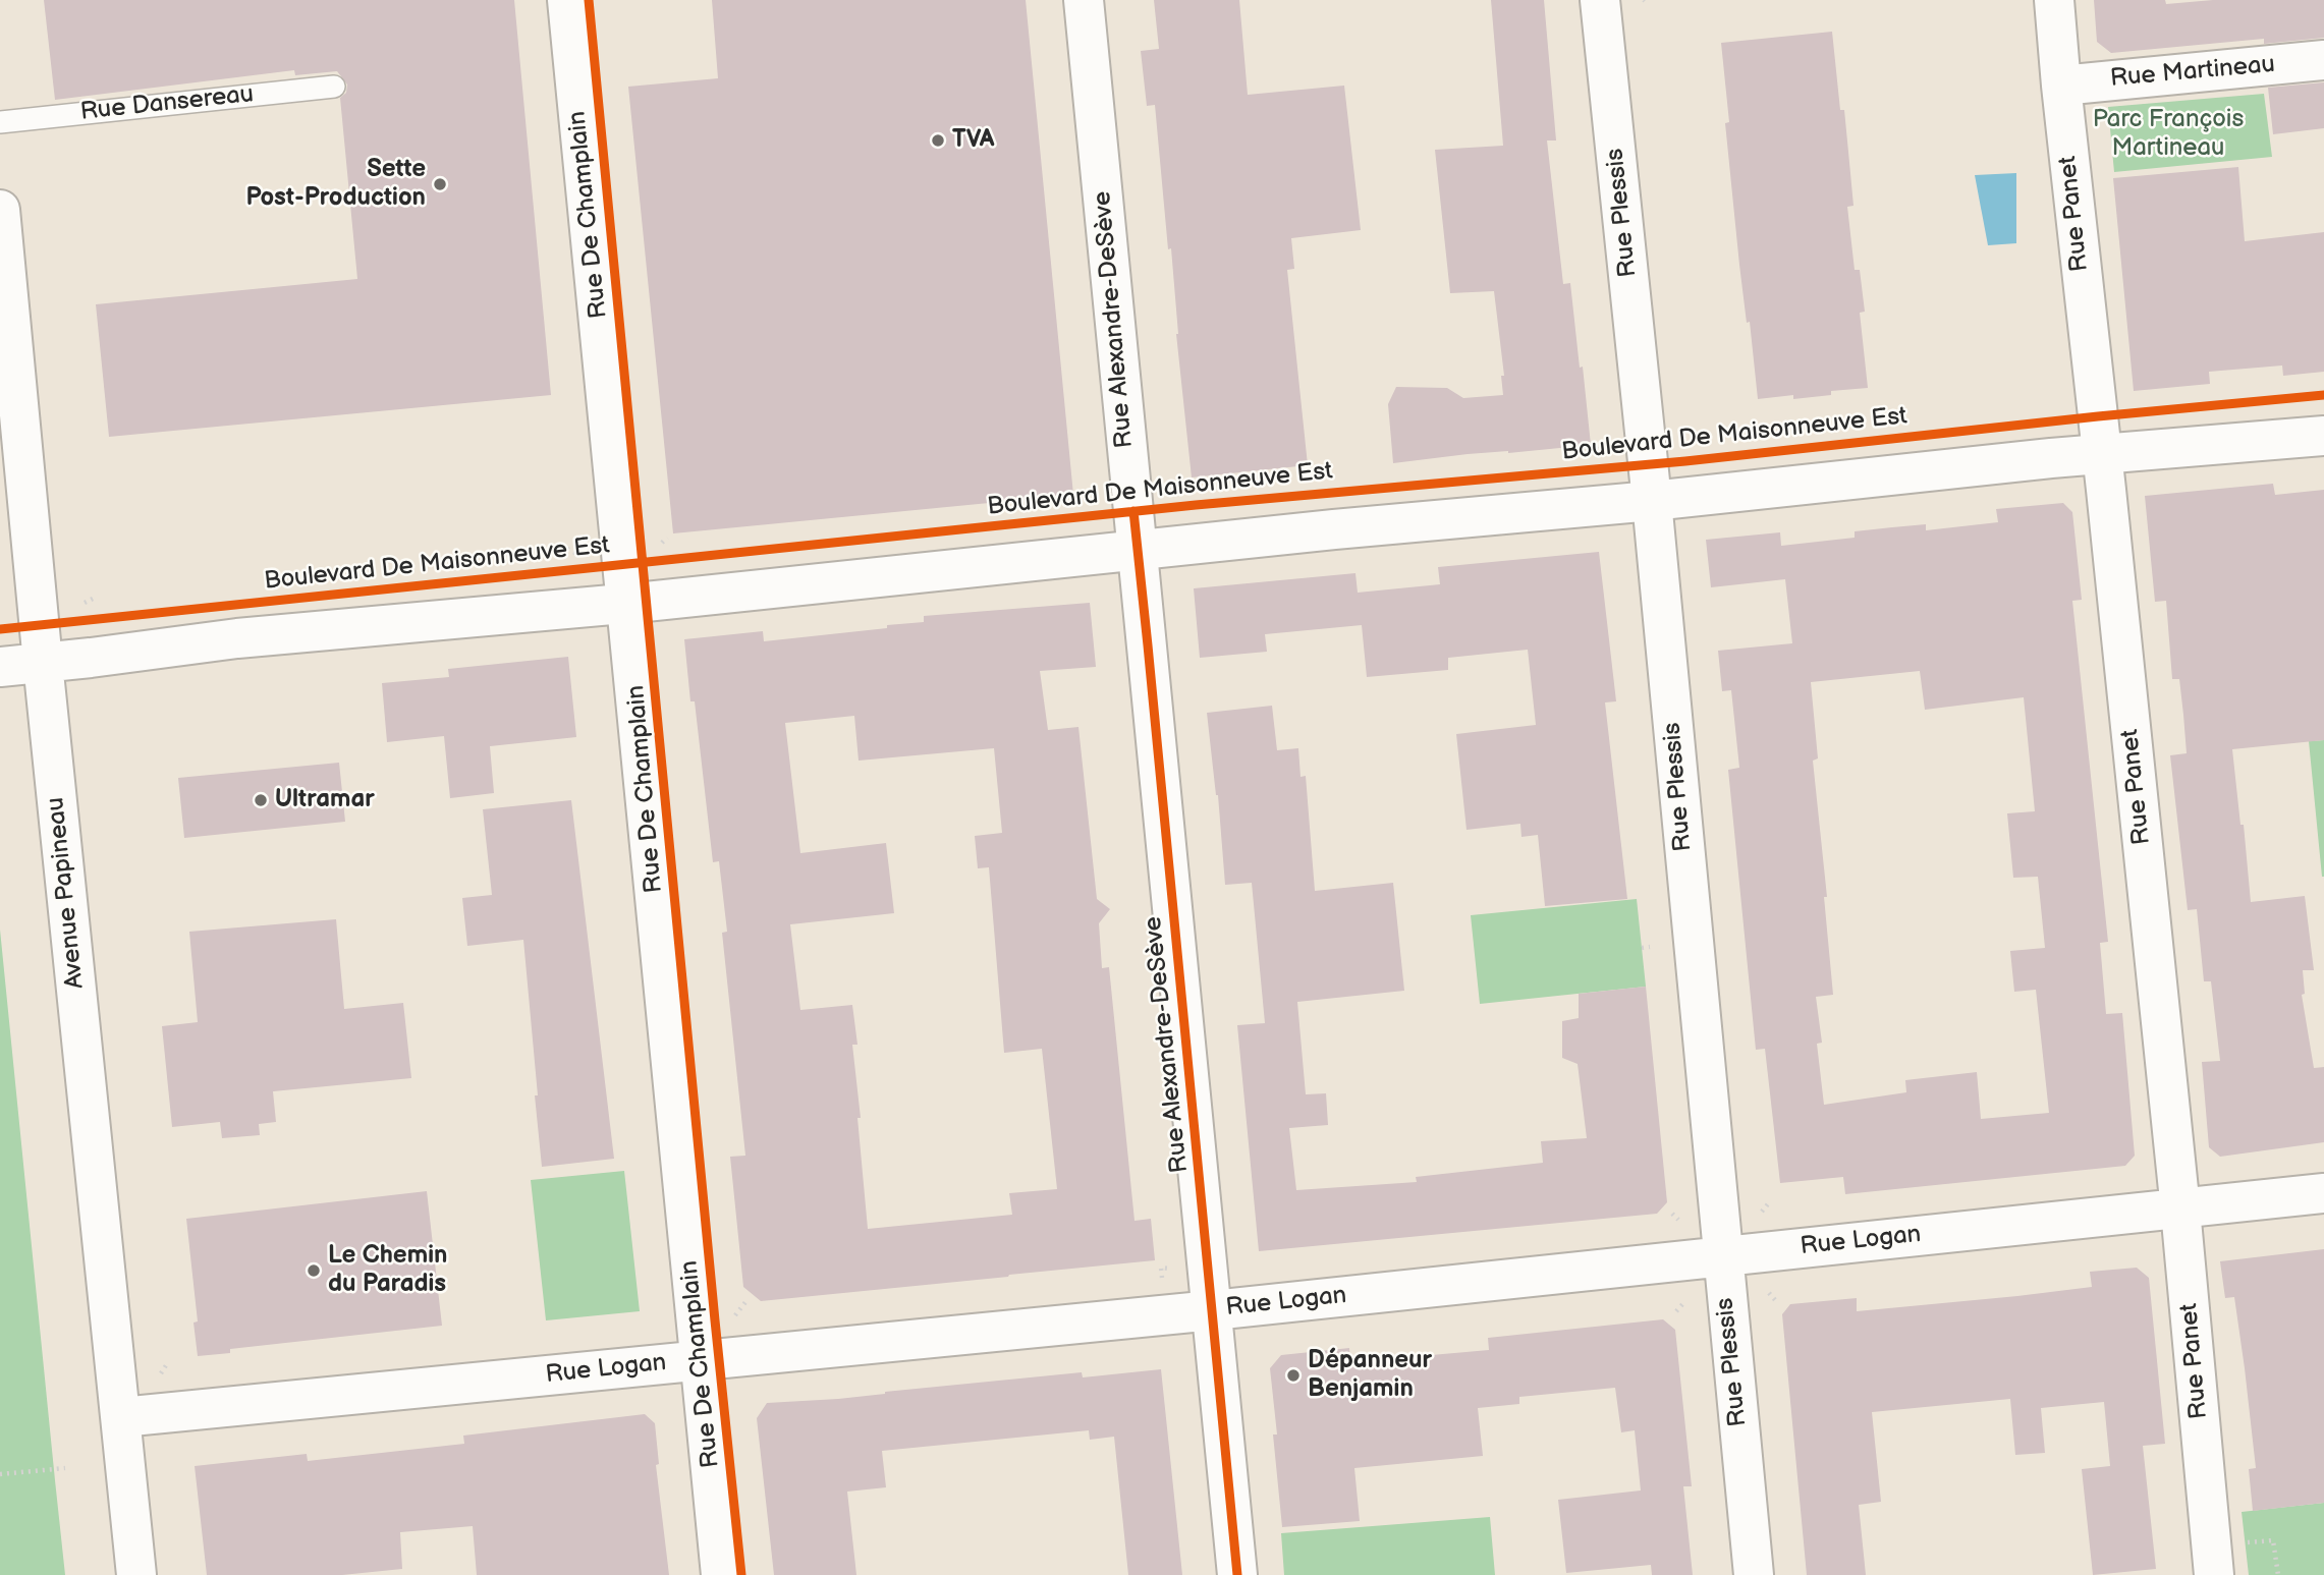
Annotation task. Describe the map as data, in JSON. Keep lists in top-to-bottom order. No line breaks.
{"streets":{"street":["Rue Martineau","Rue Plessis","Rue Panet","Rue De Champlain","Rue Alexandre-DeSève","Avenue Papineau","Rue Logan"],"lane":["Rue Dansereau"],"cycle path":["Boulevard De Maisonneuve Est"]},"crossings":[["Rue Martineau","Rue Panet"],["Rue Plessis","Rue Logan"],["Rue Panet","Rue Logan"],["Rue De Champlain","Rue Logan"],["Rue Alexandre-DeSève","Rue Logan"],["Avenue Papineau","Rue Logan"]],"parks":["Parc François Martineau"],"places":["TVA","Sette Post-Production","Ultramar","Le Chemin du Paradis","Dépanneur Benjamin"]}
